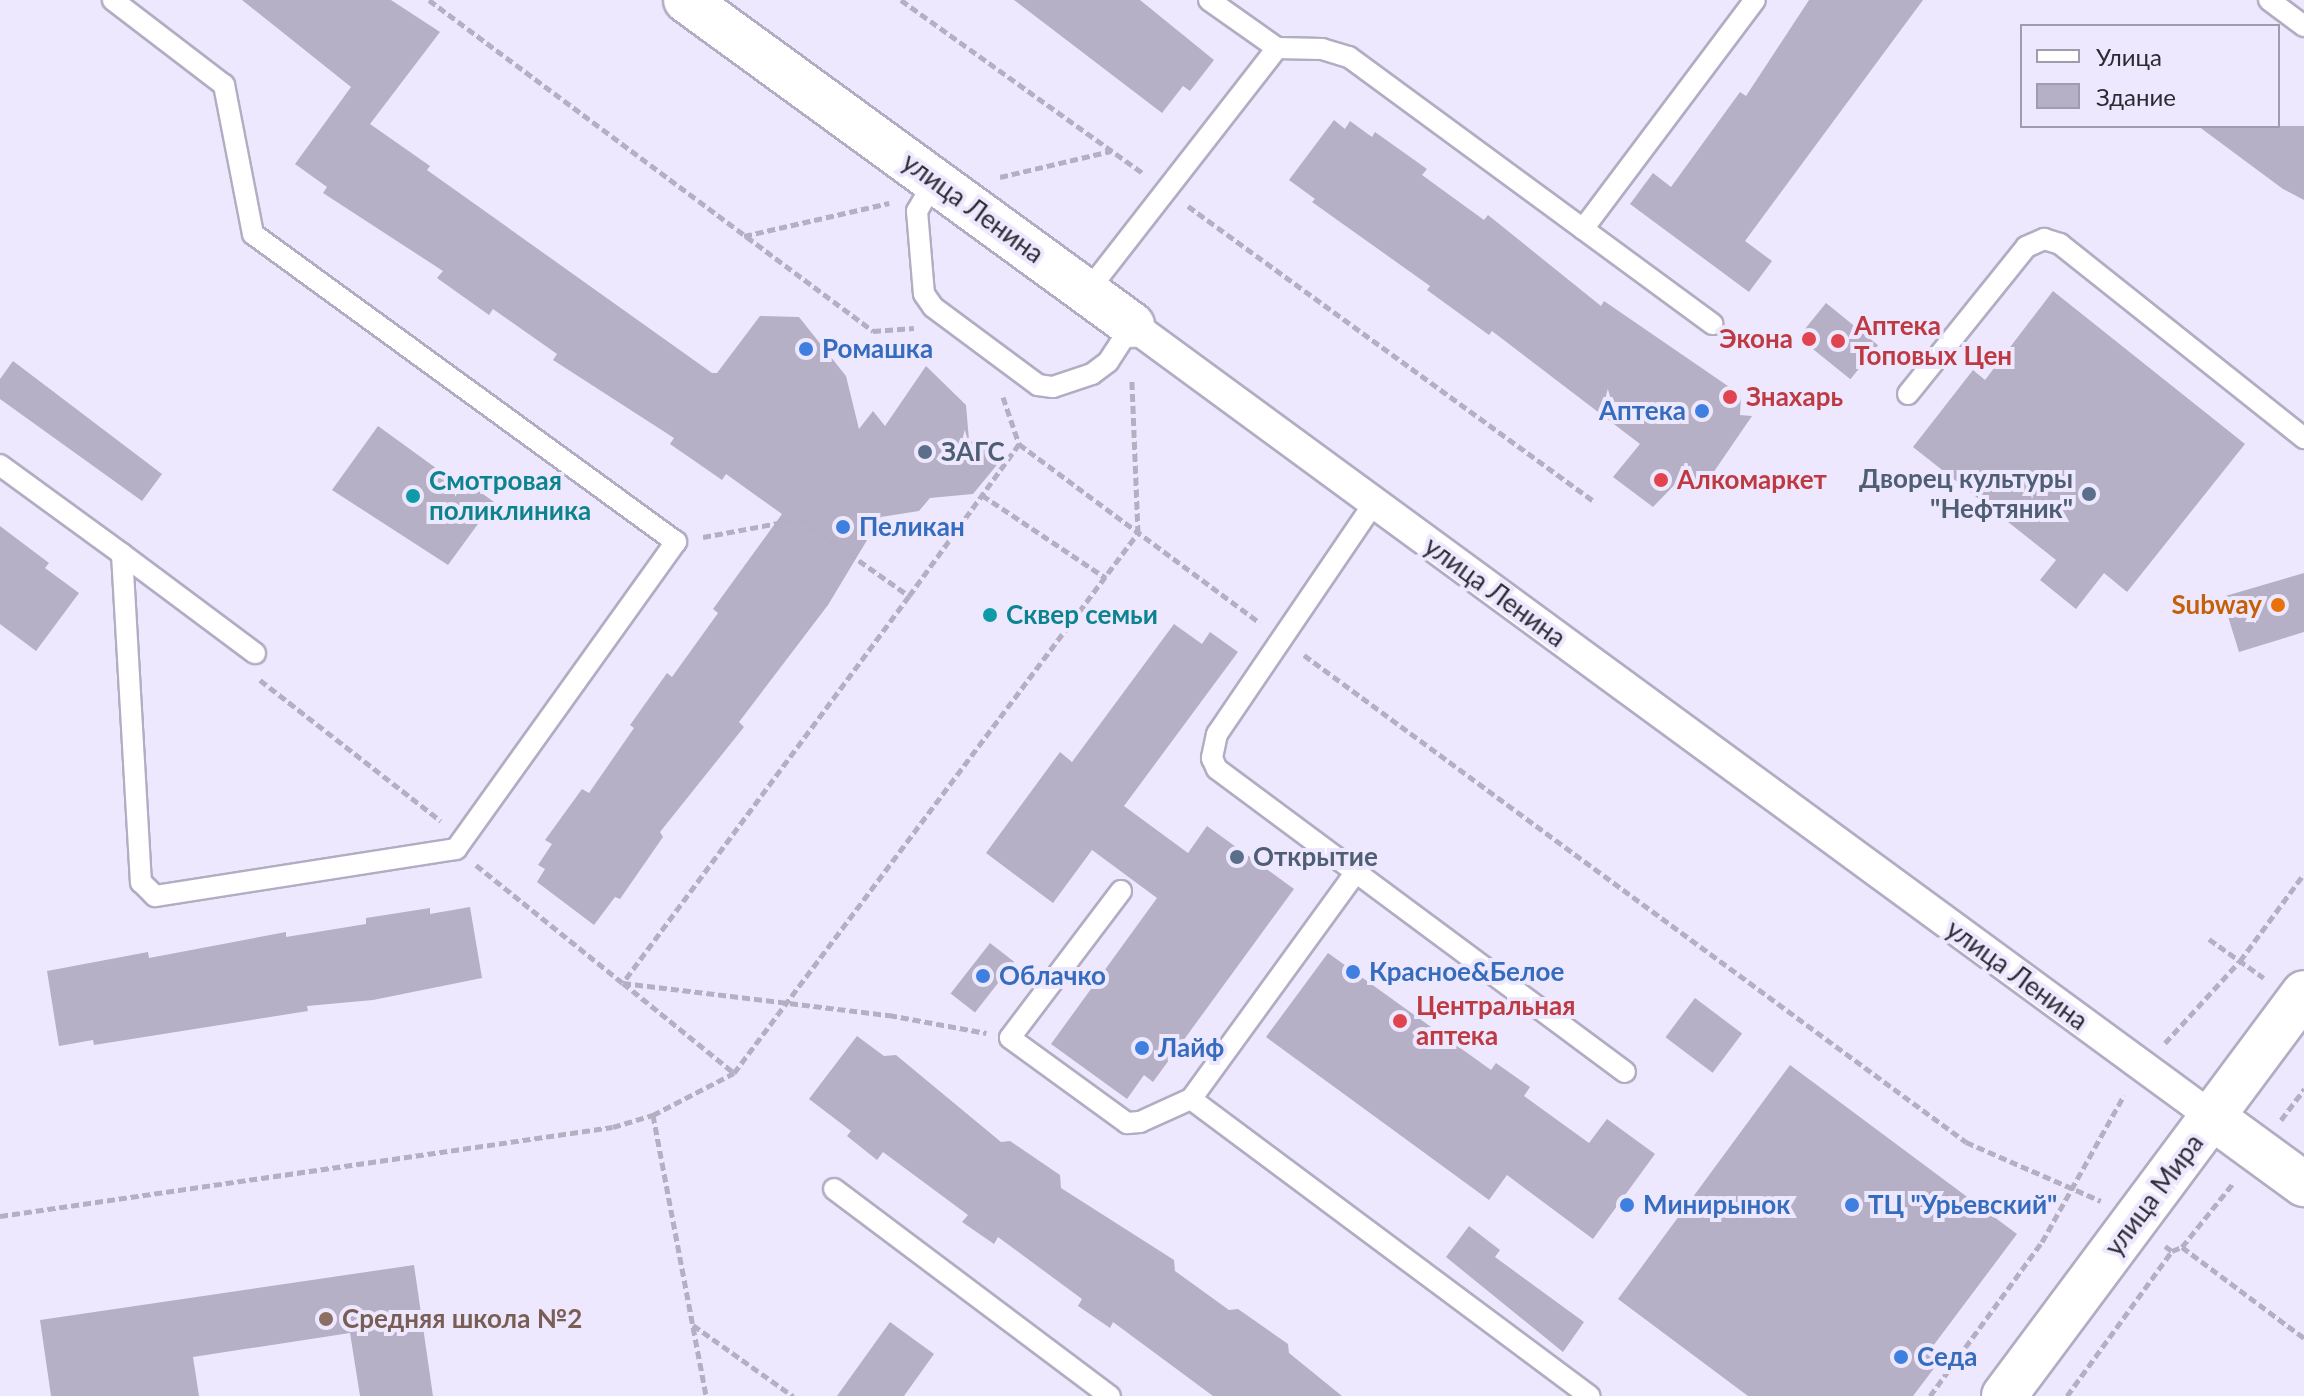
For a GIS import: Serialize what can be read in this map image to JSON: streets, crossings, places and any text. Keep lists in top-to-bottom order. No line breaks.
{"streets":{"street":["улица Ленина","улица Мира"]},"crossings":[["улица Ленина","улица Мира"]],"places":["Экона","Аптека Топовых Цен","Ромашка","Знахарь","Аптека","ЗАГС","Алкомаркет","Дворец культуры \"Нефтяник\"","Смотровая поликлиника","Пеликан","Subway","Сквер семьи","Открытие","Красное&Белое","Облачко","Центральная аптека","Лайф","Минирынок","ТЦ \"Урьевский\"","Средняя школа №2","Седа"],"legend":["Улица","Здание"]}
